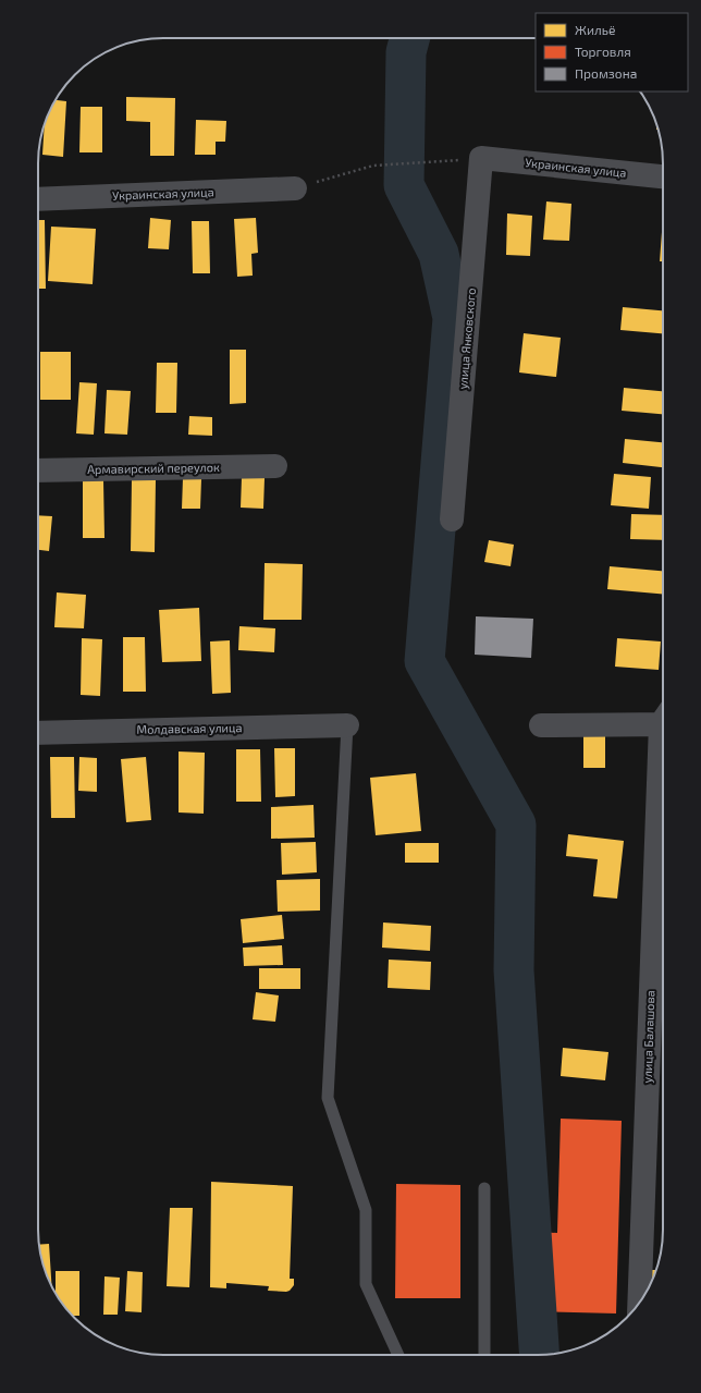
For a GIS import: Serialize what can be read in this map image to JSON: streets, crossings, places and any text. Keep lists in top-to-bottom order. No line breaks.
{"streets":{"street":["Украинская улица","улица Янковского","Армавирский переулок","Молдавская улица","улица Балашова"]},"crossings":[["Украинская улица","улица Янковского"]],"legend":["Жильё","Торговля","Промзона"]}
